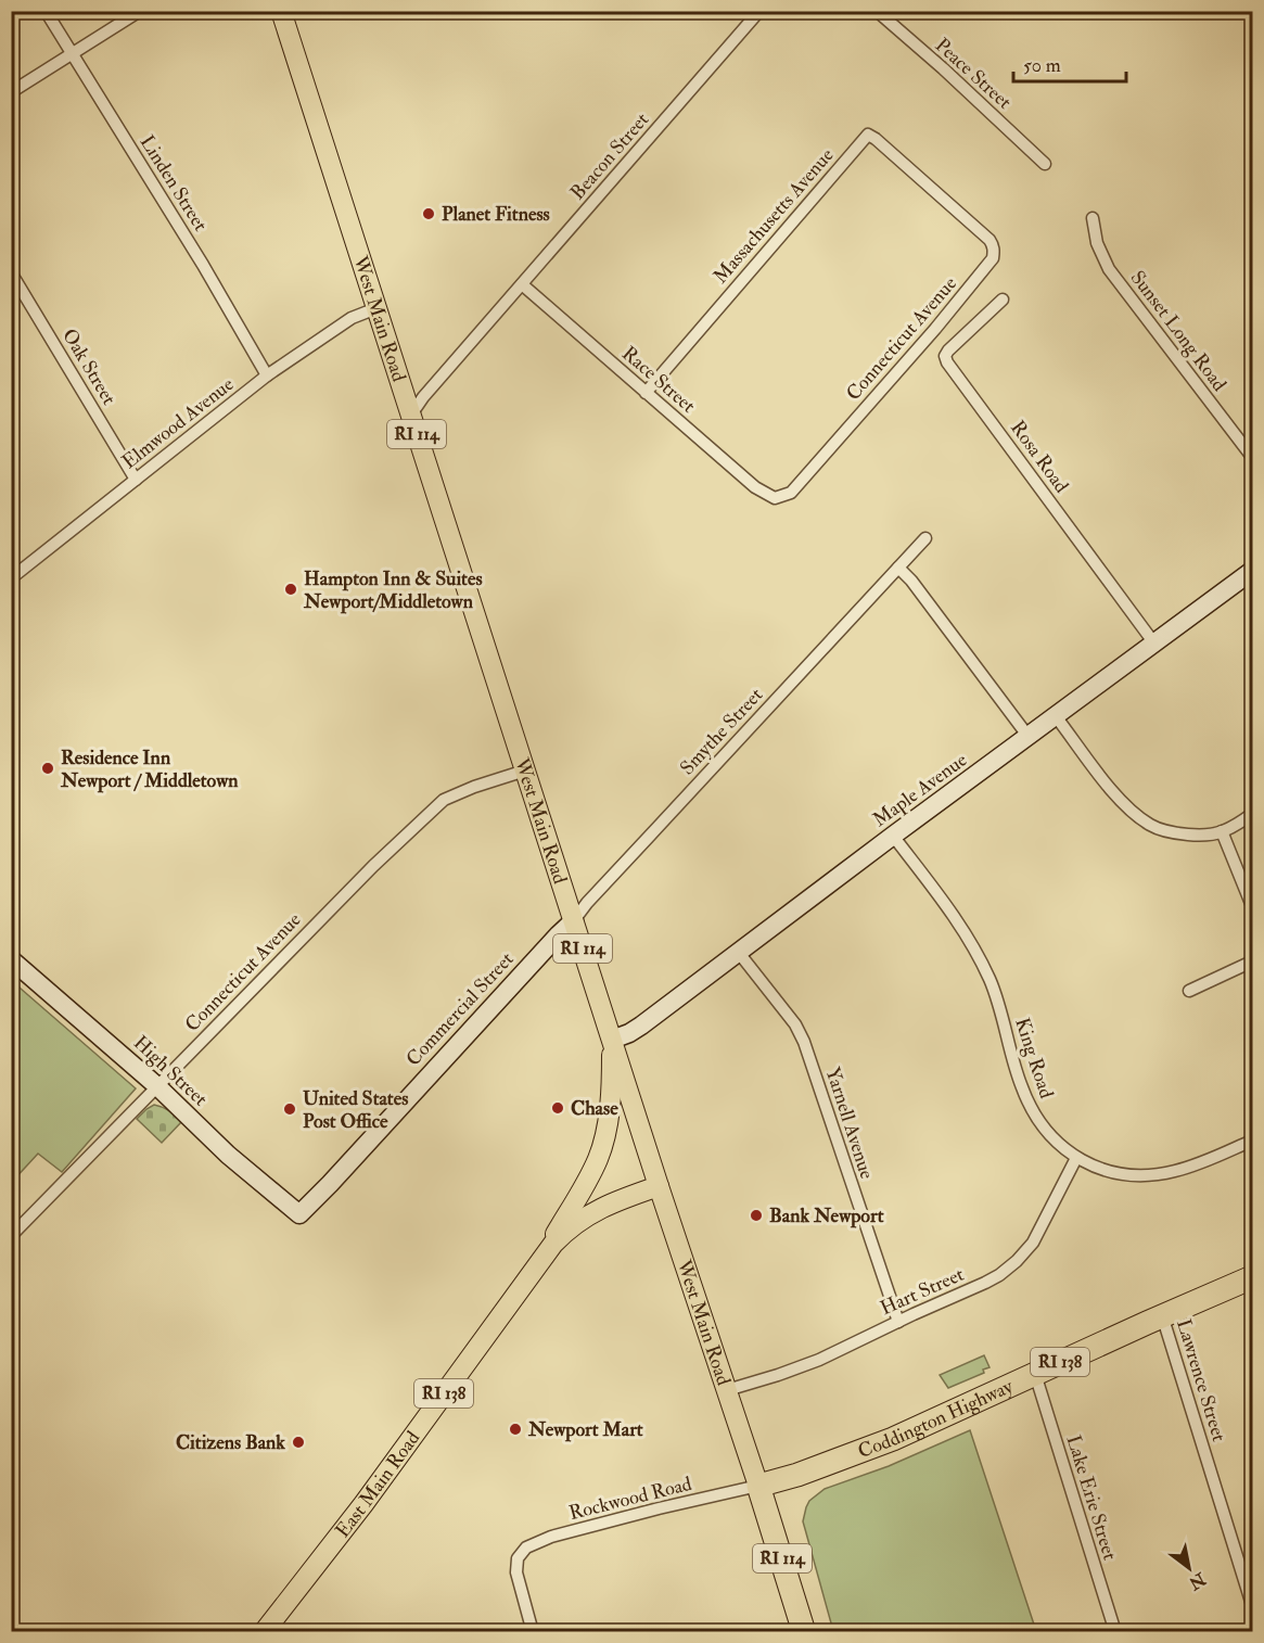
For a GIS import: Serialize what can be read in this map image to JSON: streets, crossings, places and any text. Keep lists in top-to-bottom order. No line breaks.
{"streets":{"highway":["West Main Road","RI 114","RI 138","Coddington Highway"],"main road":["East Main Road"],"street":["Peace Street","Beacon Street","Linden Street","Massachusetts Avenue","Sunset Long Road","Connecticut Avenue","Oak Street","Race Street","Elmwood Avenue","Rosa Road","Smythe Street","Maple Avenue","Commercial Street","King Road","High Street","Yarnell Avenue","Hart Street","Lawrence Street","Lake Erie Street","Rockwood Road"]},"crossings":[["Beacon Street","West Main Road"],["Beacon Street","Race Street"],["Linden Street","Elmwood Avenue"],["Massachusetts Avenue","Connecticut Avenue"],["Massachusetts Avenue","Race Street"],["West Main Road","Connecticut Avenue"],["West Main Road","Elmwood Avenue"],["West Main Road","Smythe Street"],["West Main Road","Maple Avenue"],["West Main Road","Commercial Street"],["West Main Road","Hart Street"],["West Main Road","Coddington Highway"],["West Main Road","East Main Road"],["West Main Road","Rockwood Road"],["Connecticut Avenue","Race Street"],["Connecticut Avenue","High Street"],["Oak Street","Elmwood Avenue"],["Rosa Road","Maple Avenue"],["Smythe Street","Commercial Street"],["Maple Avenue","King Road"],["Maple Avenue","Yarnell Avenue"],["Commercial Street","High Street"],["King Road","Hart Street"],["Yarnell Avenue","Hart Street"],["Lawrence Street","Coddington Highway"],["Coddington Highway","Lake Erie Street"],["Coddington Highway","Rockwood Road"]],"places":["Planet Fitness","Hampton Inn & Suites Newport/Middletown","Residence Inn Newport / Middletown","Chase","United States Post Office","Bank Newport","Newport Mart","Citizens Bank"],"scale_bar":"50 m","north":"bottom right"}
